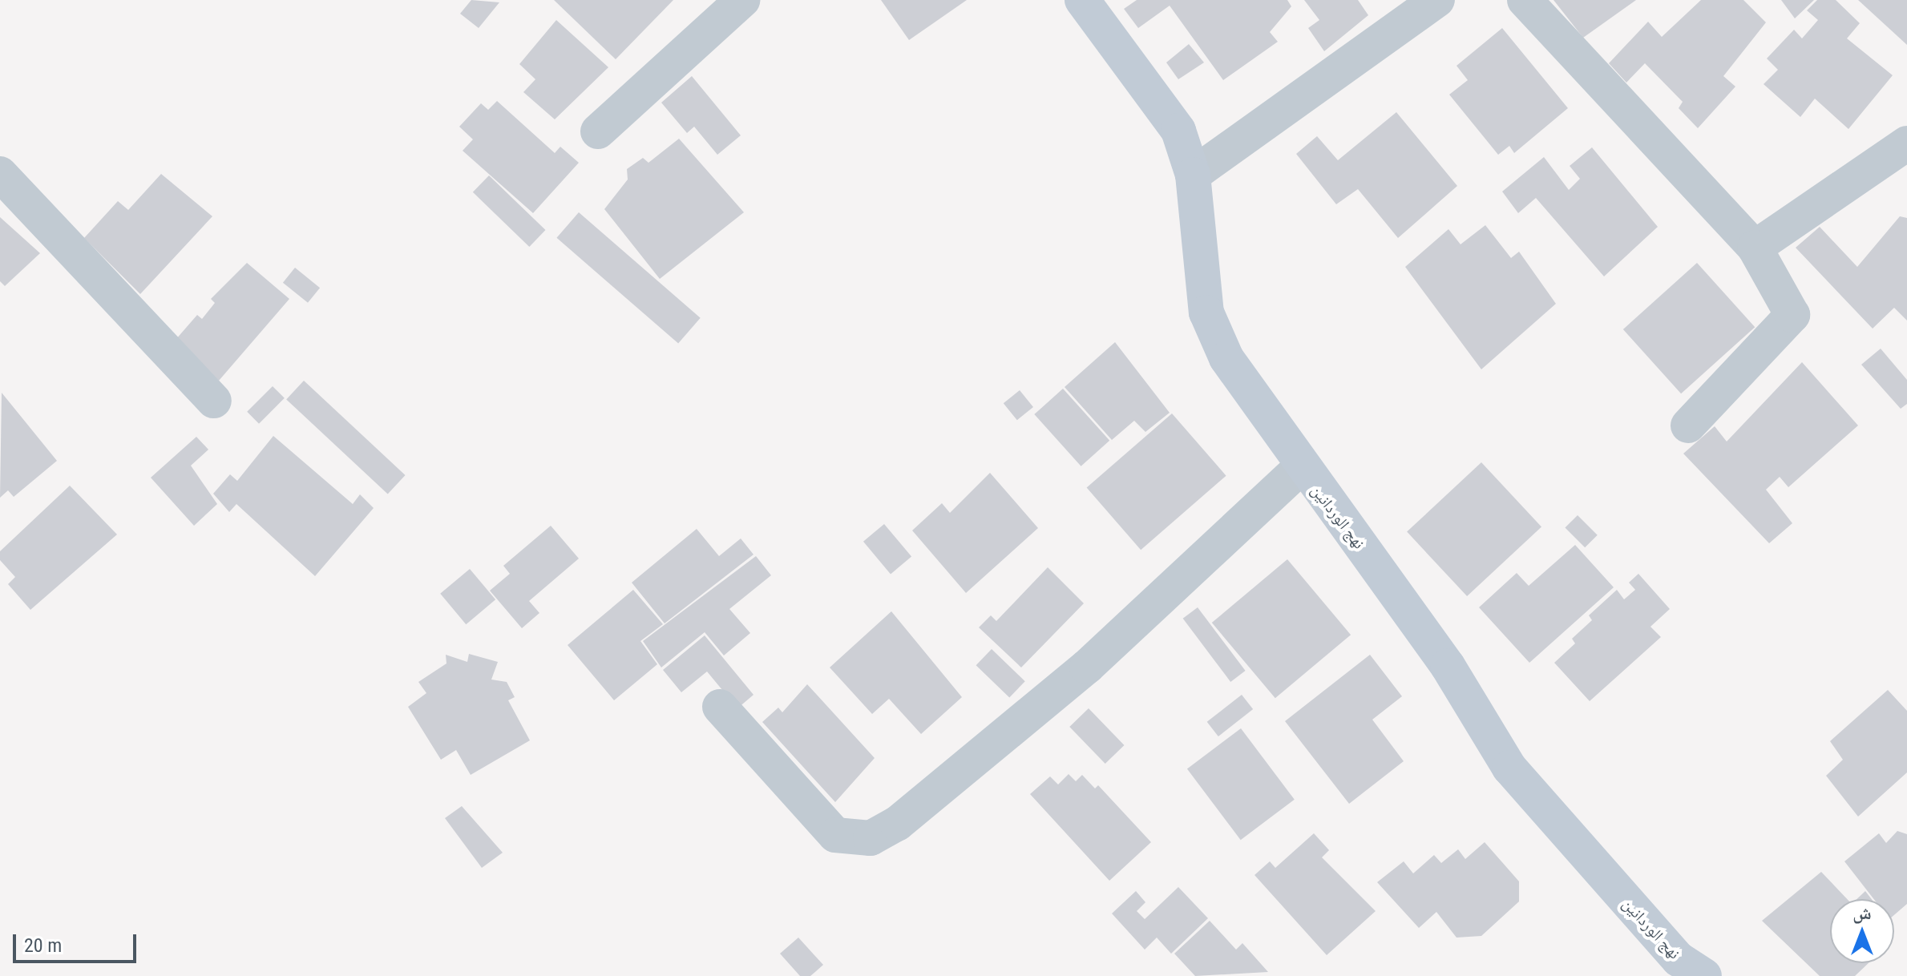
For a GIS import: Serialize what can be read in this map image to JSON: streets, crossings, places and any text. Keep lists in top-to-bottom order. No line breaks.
{"streets":{"street":["نهج الوردانين"]},"scale_bar":"20 m","north":"top"}
